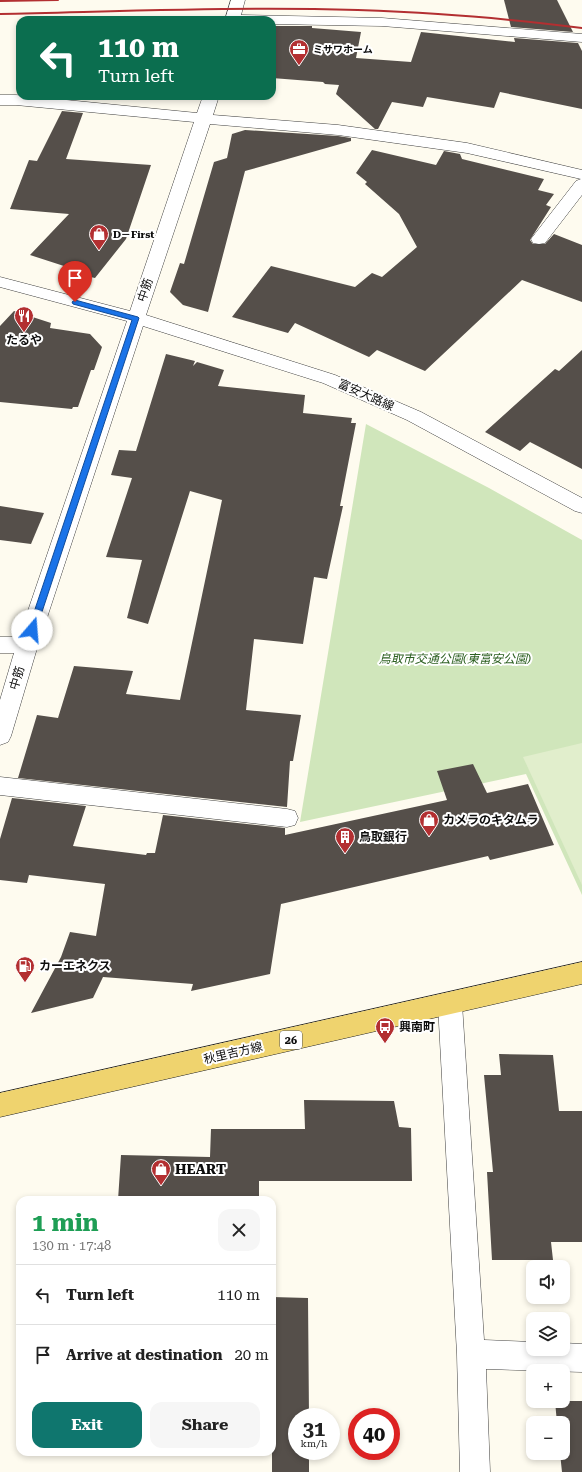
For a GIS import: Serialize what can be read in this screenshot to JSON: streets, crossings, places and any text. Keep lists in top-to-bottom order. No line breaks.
{"streets":{"main road":["26","秋里吉方線"],"street":["中筋","富安大路線"]},"crossings":[["中筋","富安大路線"]],"parks":["鳥取市交通公園(東富安公園)"],"places":{"office":["ミサワホーム"],"shop":["D－First","カメラのキタムラ","HEART"],"restaurant":["たるや"],"building":["鳥取銀行"],"fuel station":["カーエネクス"],"bus stop":["興南町"]},"page":{"turn":["110 m","Turn left"],"heading":["1 min","130 m · 17:48"],"map_buttons":["+","−"],"list":[{"name":"Turn left","value":"110 m"},{"name":"Arrive at destination","value":"20 m"}],"buttons":["Exit","Share"],"speed":"31 km/h","limit":"40"}}
